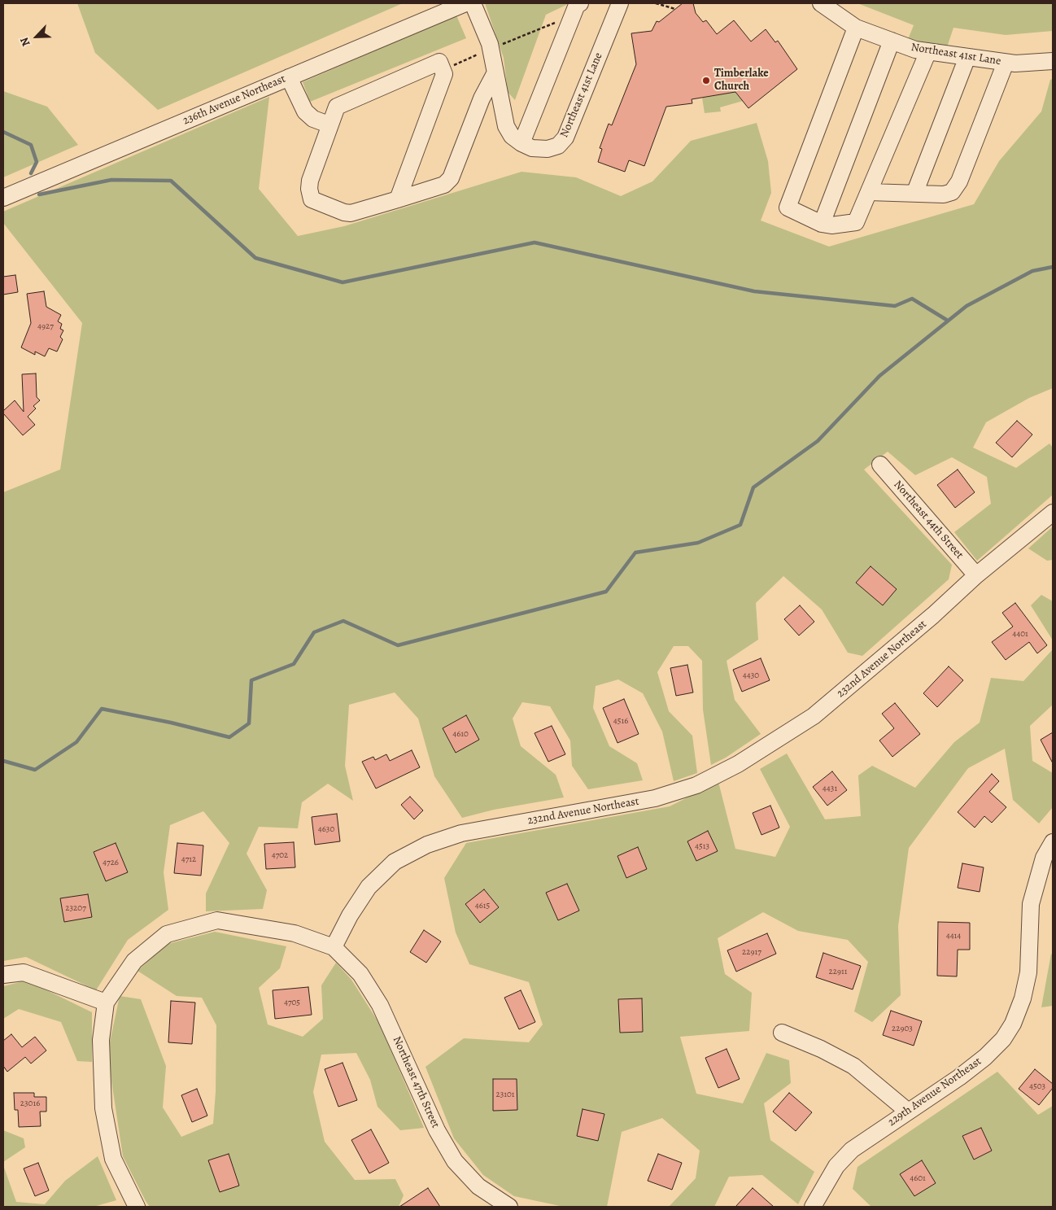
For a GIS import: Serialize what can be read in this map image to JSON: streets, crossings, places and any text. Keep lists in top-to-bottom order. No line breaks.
{"streets":{"street":["Northeast 41st Lane","236th Avenue Northeast","Northeast 44th Street","232nd Avenue Northeast","Northeast 47th Street","229th Avenue Northeast"]},"crossings":[["Northeast 44th Street","232nd Avenue Northeast"],["232nd Avenue Northeast","Northeast 47th Street"]],"places":["Timberlake Church"],"house_numbers":["4927","4401","4430","4516","4610","4431","4630","4513","4702","4712","4726","4615","23207","4414","22917","22911","4705","22903","4503","23101","23016","4601"],"north":"bottom left"}
